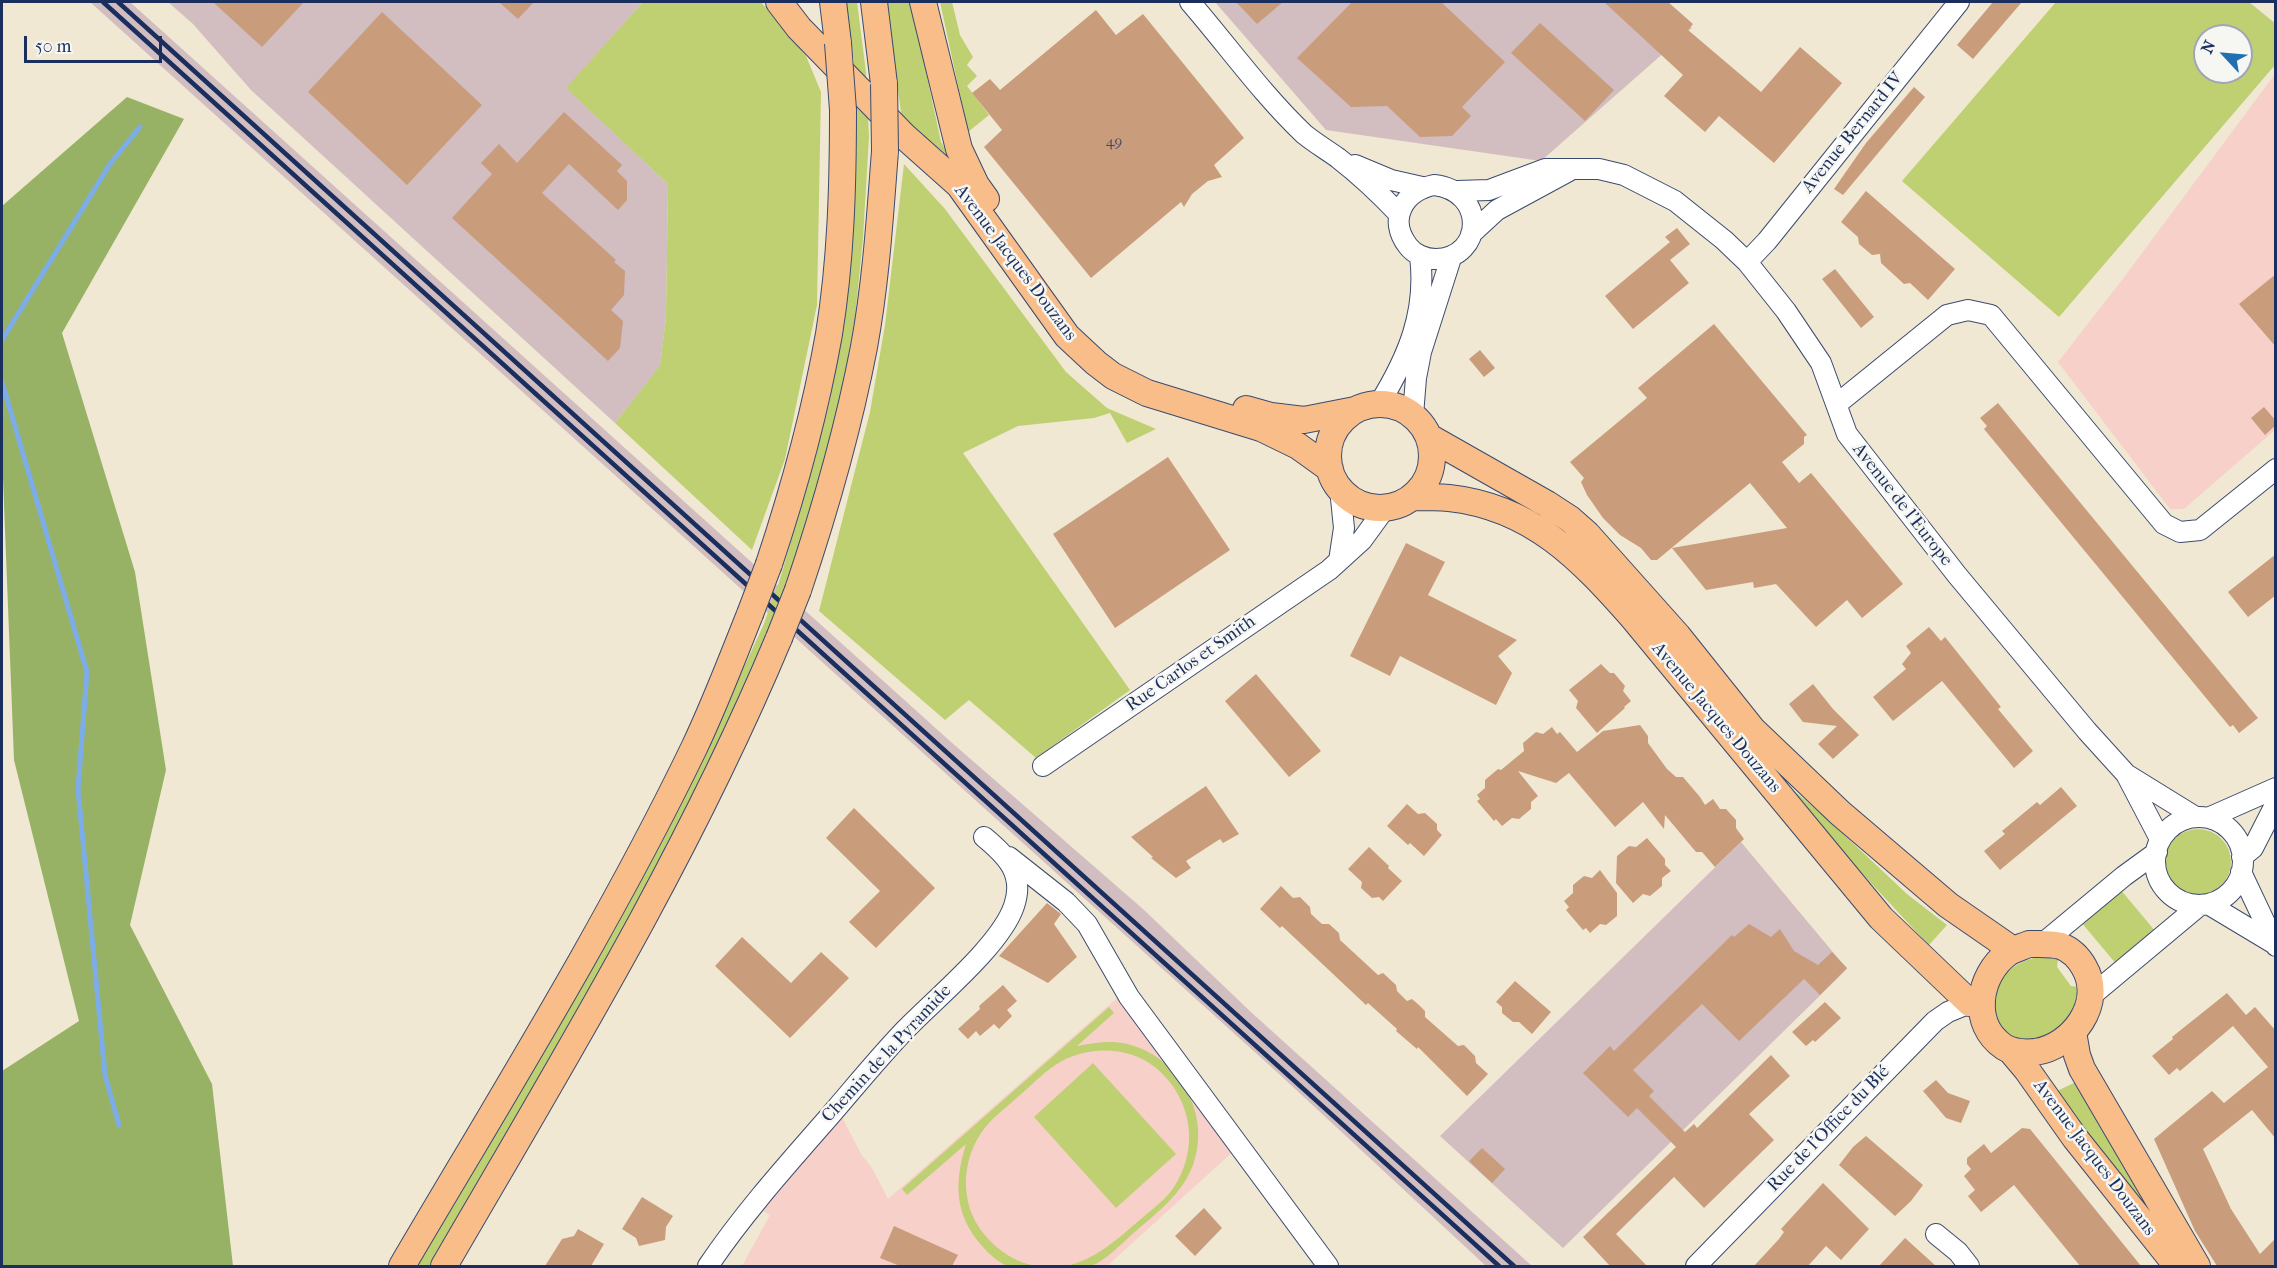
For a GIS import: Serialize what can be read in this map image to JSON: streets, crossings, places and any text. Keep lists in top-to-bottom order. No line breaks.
{"streets":{"main road":["Avenue Jacques Douzans"],"street":["Avenue Bernard IV","Avenue de l'Europe","Rue Carlos et Smith","Chemin de la Pyramide","Rue de l'Office du Blé"]},"crossings":[["Avenue Bernard IV","Avenue de l'Europe"],["Avenue Jacques Douzans","Rue Carlos et Smith"],["Avenue Jacques Douzans","Rue de l'Office du Blé"]],"house_numbers":["49"],"scale_bar":"50 m","north":"top left"}
